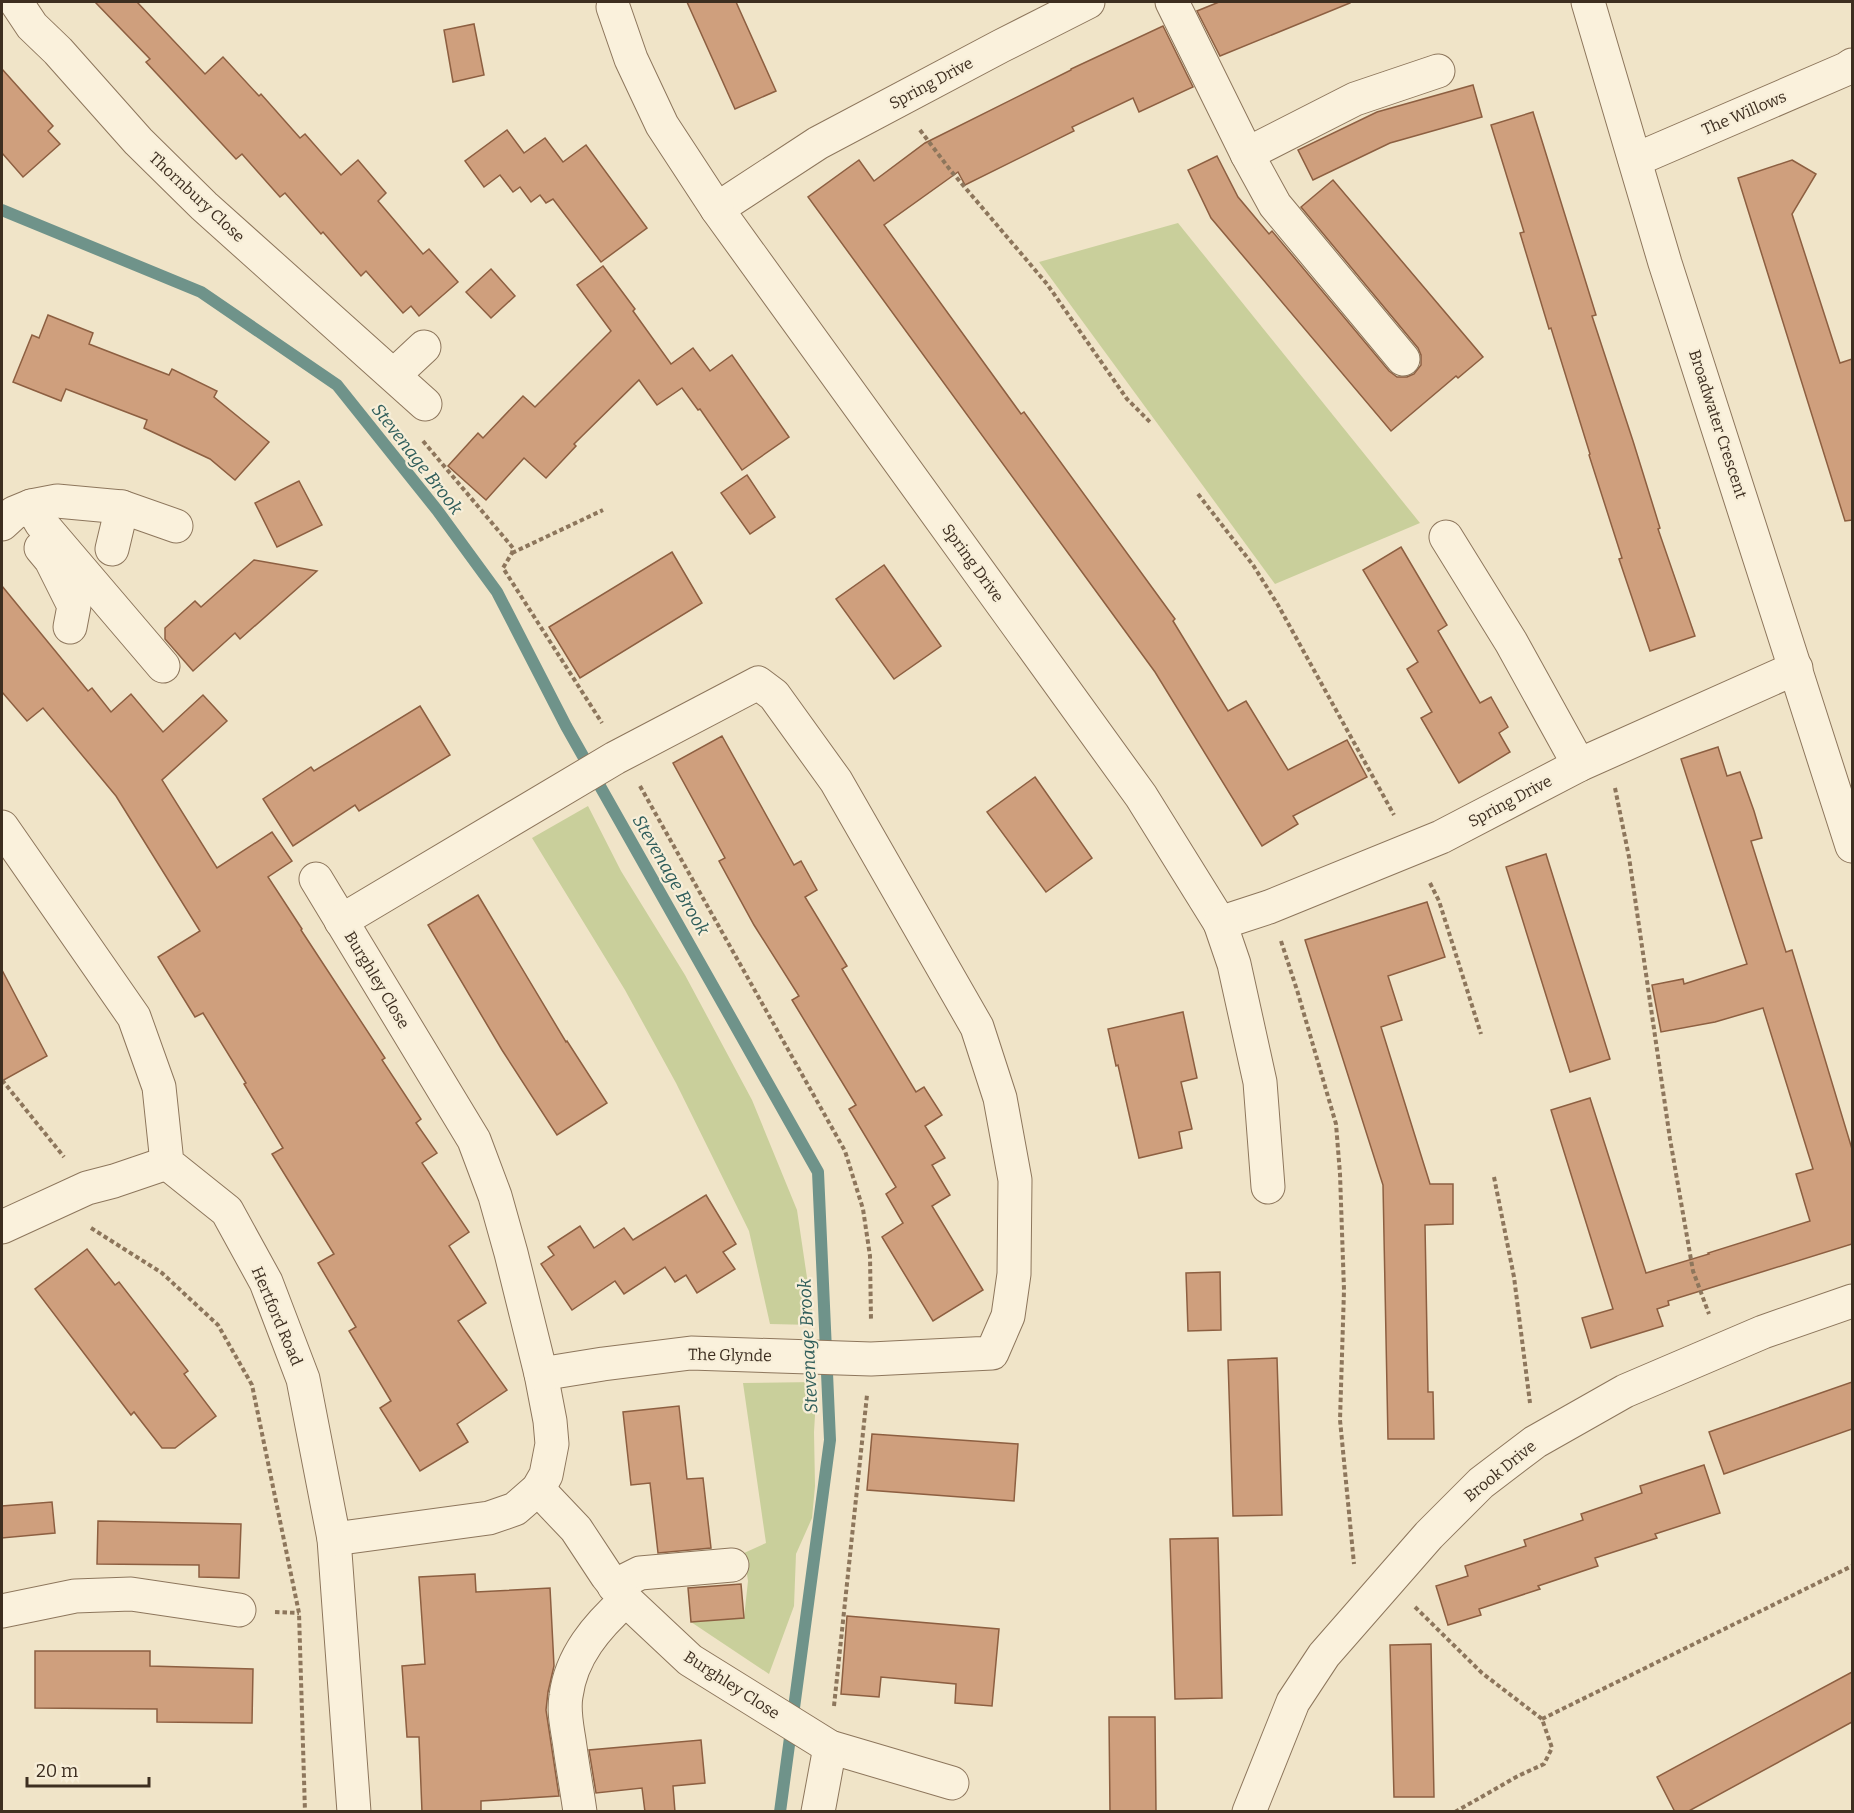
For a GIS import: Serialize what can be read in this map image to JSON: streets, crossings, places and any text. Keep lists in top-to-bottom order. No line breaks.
{"streets":{"street":["Spring Drive","The Willows","Thornbury Close","Broadwater Crescent","Burghley Close","Hertford Road","The Glynde","Brook Drive"]},"crossings":[["Spring Drive","Broadwater Crescent"],["The Willows","Broadwater Crescent"],["Burghley Close","Hertford Road"],["Burghley Close","The Glynde"]],"water":["Stevenage Brook"],"scale_bar":"20 m"}
